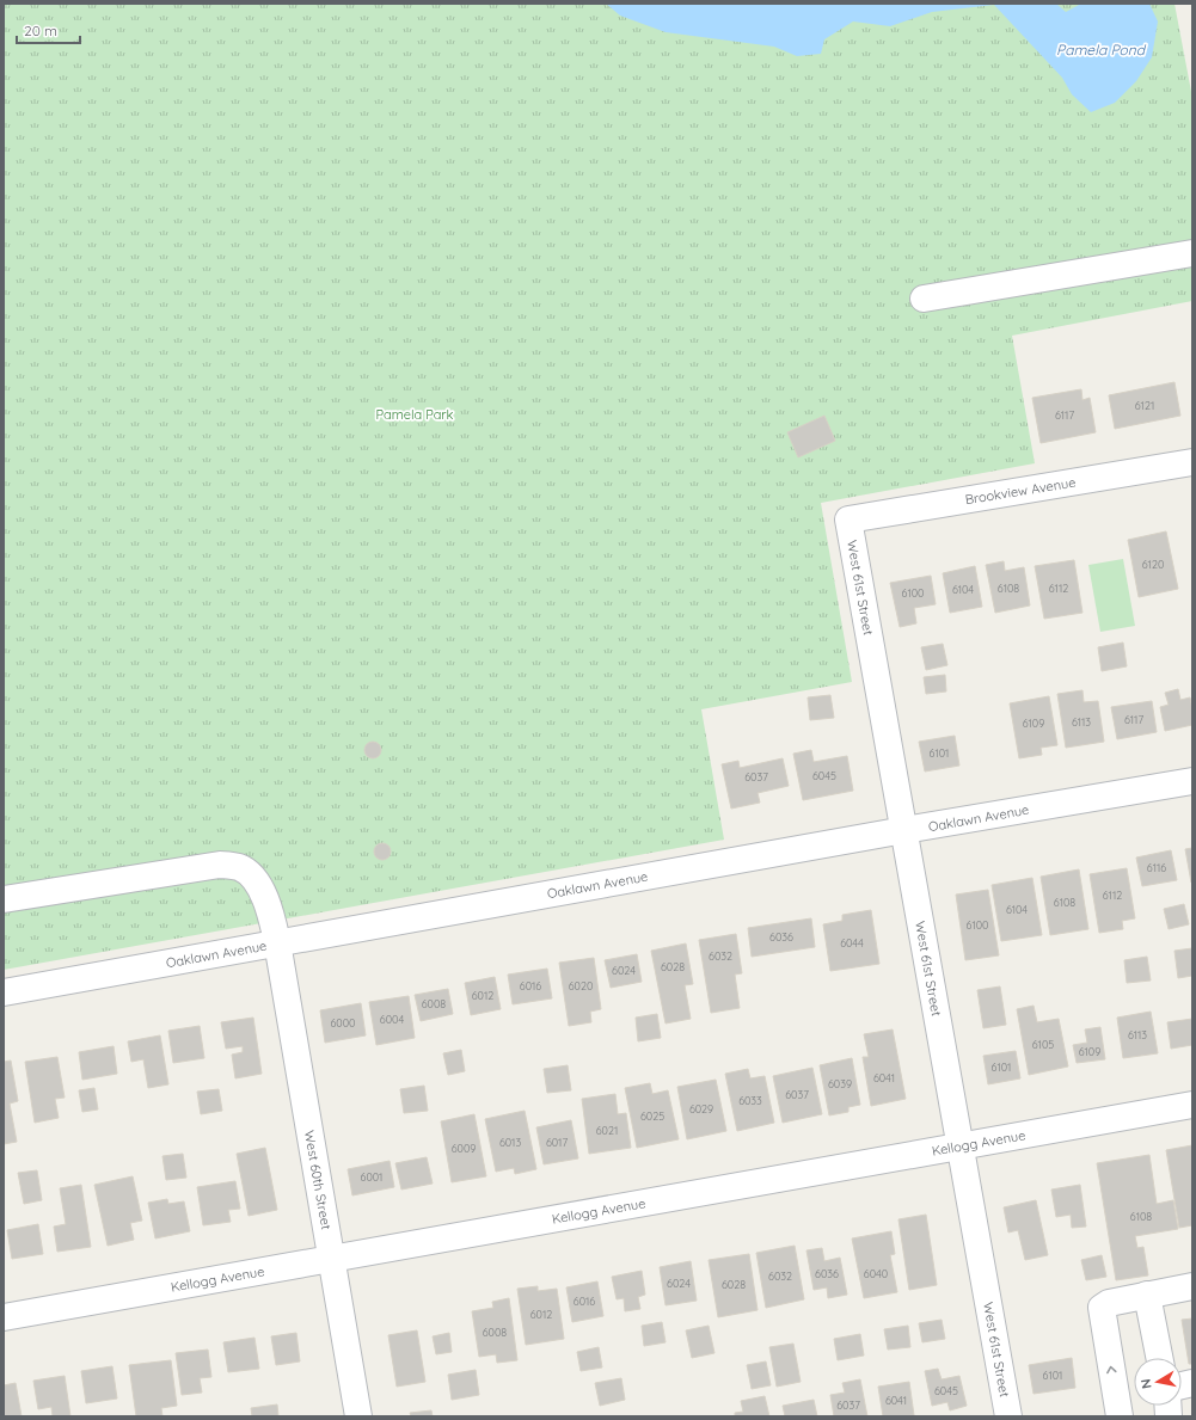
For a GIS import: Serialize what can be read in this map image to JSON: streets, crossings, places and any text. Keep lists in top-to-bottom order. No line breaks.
{"streets":{"street":["Brookview Avenue","West 61st Street","Oaklawn Avenue","Kellogg Avenue","West 60th Street"]},"crossings":[["Brookview Avenue","West 61st Street"],["West 61st Street","Oaklawn Avenue"],["West 61st Street","Kellogg Avenue"],["Oaklawn Avenue","West 60th Street"],["Kellogg Avenue","West 60th Street"]],"water":["Pamela Pond"],"parks":["Pamela Park"],"house_numbers":["6121","6117","6120","6108","6112","6104","6100","6117","6113","6109","6101","6045","6037","6116","6112","6108","6104","6100","6036","6044","6032","6028","6024","6016","6020","6012","6008","6004","6000","6113","6105","6109","6101","6041","6039","6037","6033","6029","6025","6021","6013","6017","6009","6001","6108","6036","6040","6032","6024","6028","6016","6012","6008","6101","6045","6041","6037"],"scale_bar":"20 m","north":"left"}
